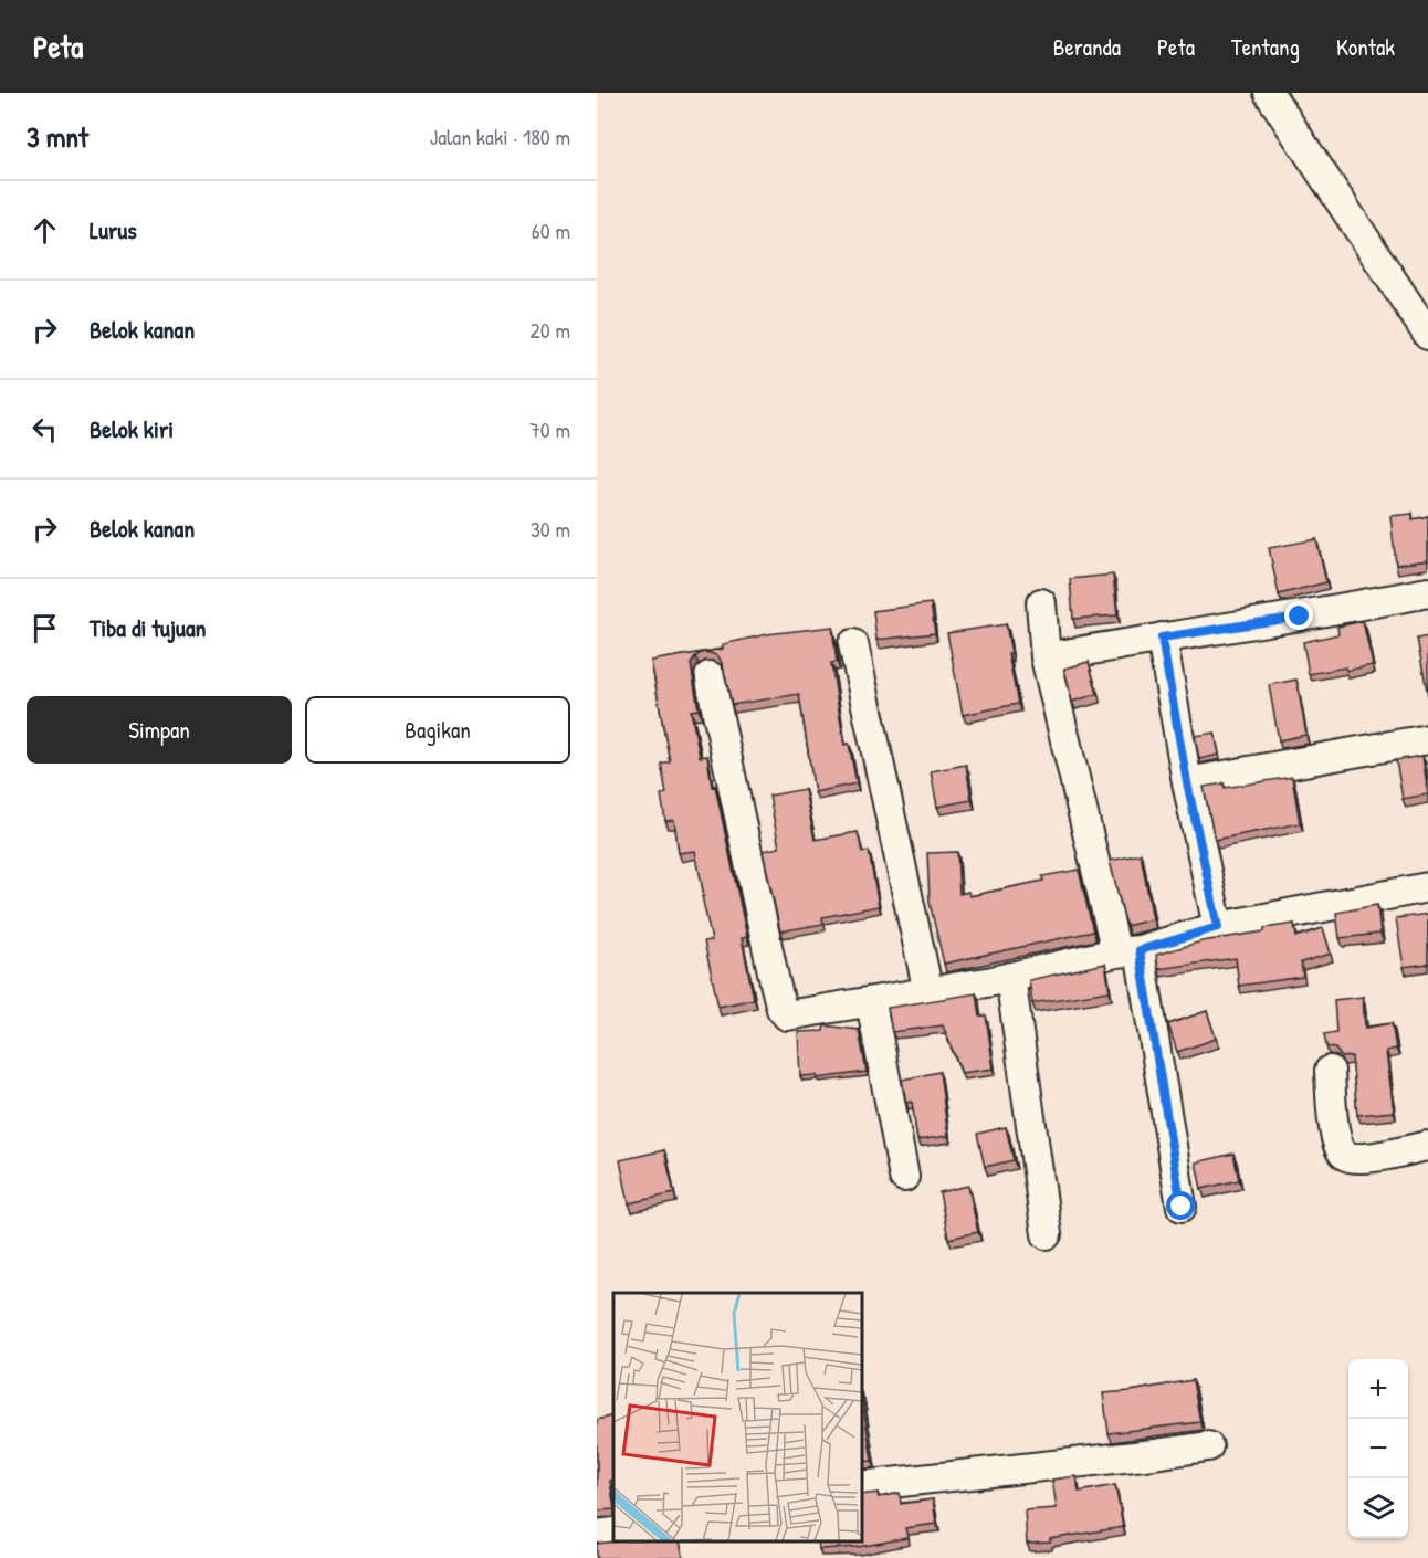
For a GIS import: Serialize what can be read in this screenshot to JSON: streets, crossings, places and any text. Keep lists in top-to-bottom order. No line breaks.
{"page":{"header":"Peta","nav":["Beranda","Peta","Tentang","Kontak"],"heading":["3 mnt","Jalan kaki · 180 m"],"list":[["Lurus","60 m"],["Belok kanan","20 m"],["Belok kiri","70 m"],["Belok kanan","30 m"],"Tiba di tujuan"],"buttons":["Simpan","Bagikan"],"map_buttons":["+","−"]}}
